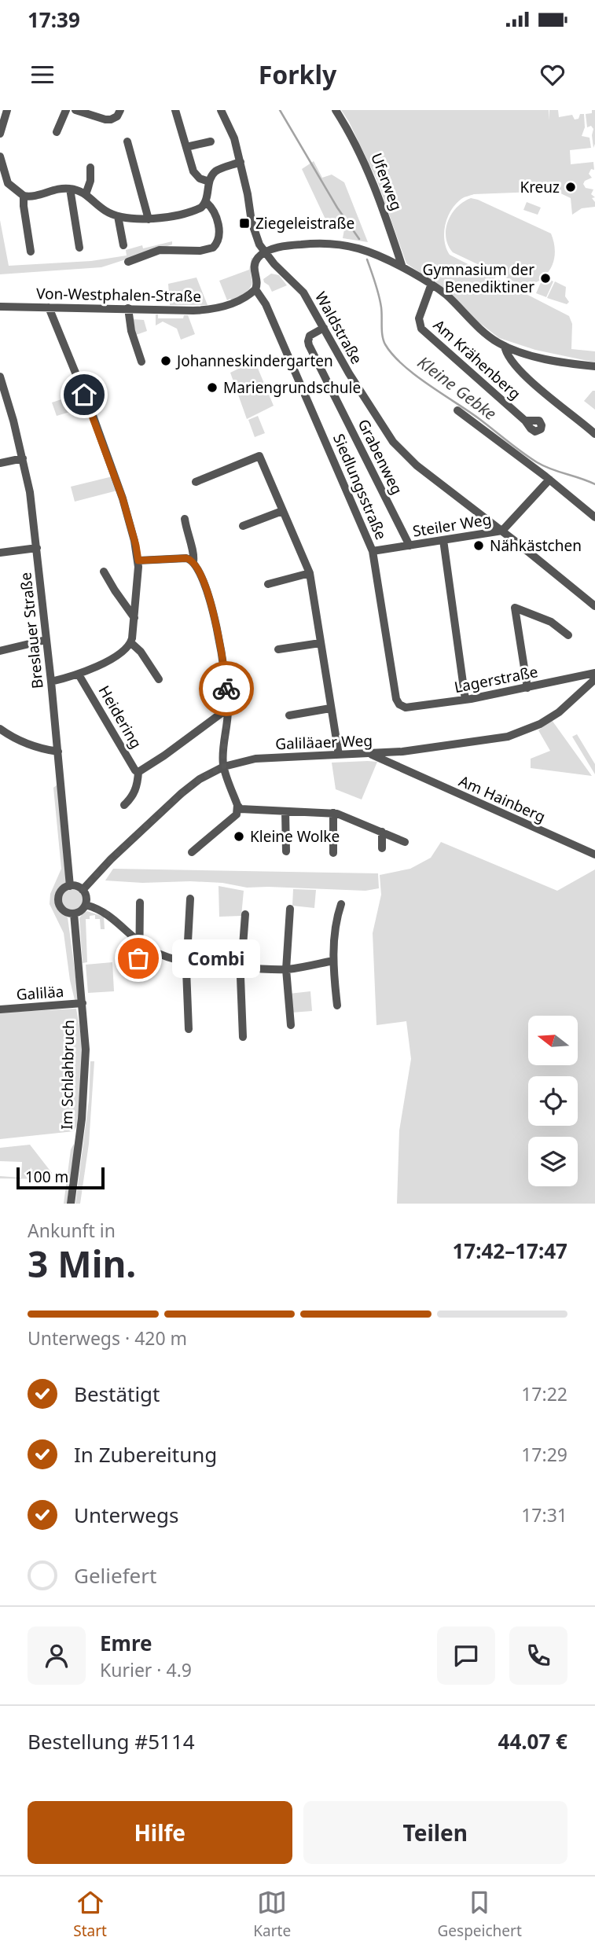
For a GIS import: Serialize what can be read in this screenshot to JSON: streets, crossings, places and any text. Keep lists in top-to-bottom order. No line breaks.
{"streets":{"street":["Uferweg","Von-Westphalen-Straße","Waldstraße","Am Krähenberg","Grabenweg","Siedlungsstraße","Steiler Weg","Breslauer Straße","Lagerstraße","Heidering","Galiläaer Weg","Am Hainberg","Galiläa","Im Schlahbruch"]},"crossings":[["Von-Westphalen-Straße","Siedlungsstraße"],["Waldstraße","Grabenweg"],["Waldstraße","Steiler Weg"],["Grabenweg","Steiler Weg"],["Siedlungsstraße","Steiler Weg"],["Siedlungsstraße","Lagerstraße"],["Breslauer Straße","Heidering"],["Breslauer Straße","Galiläaer Weg"],["Breslauer Straße","Im Schlahbruch"],["Galiläaer Weg","Am Hainberg"],["Galiläaer Weg","Im Schlahbruch"],["Galiläa","Im Schlahbruch"]],"water":["Kleine Gebke"],"places":{"other":["Kreuz","Gymnasium der Benediktiner","Johanneskindergarten","Mariengrundschule","Nähkästchen","Kleine Wolke","Combi"],"transit":["Ziegeleistraße"]},"scale_bar":"100 m","north":"left","page":{"status":"17:39","header":"Forkly","bubble":"Combi","scale":"100 m","heading":["3 Min.","Ankunft in","17:42–17:47"],"panel":["Emre","Kurier · 4.9","Bestellung #5114","44.07 €"],"bar":"Unterwegs · 420 m","list":[["Bestätigt","17:22"],["In Zubereitung","17:29"],["Unterwegs","17:31"],"Geliefert"],"buttons":["Hilfe","Teilen"],"tabs":["Start","Karte","Gespeichert"]}}
